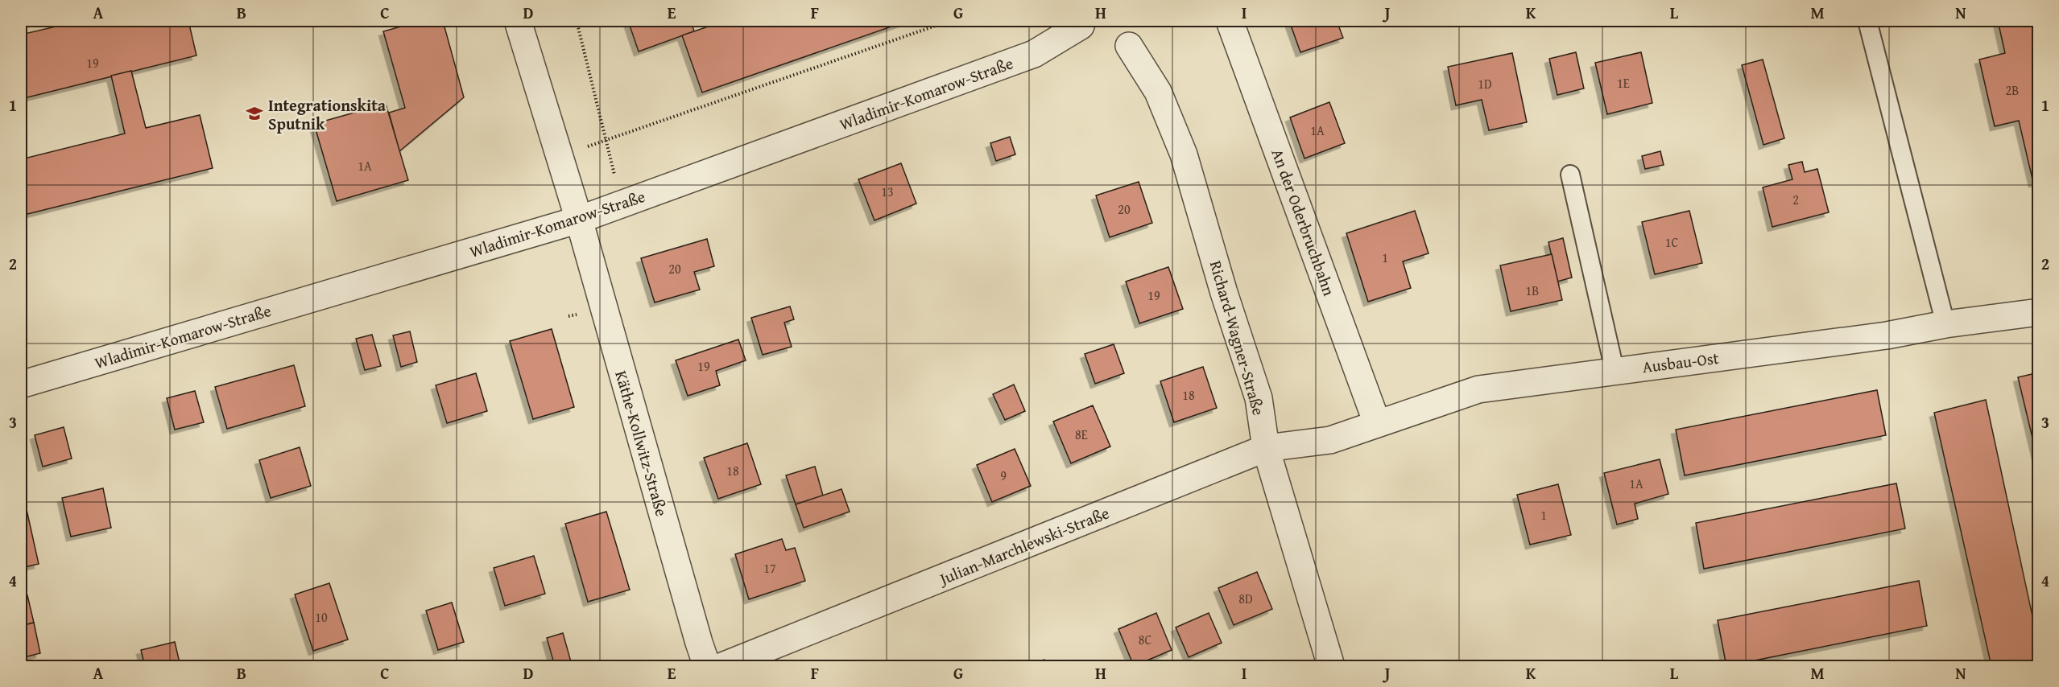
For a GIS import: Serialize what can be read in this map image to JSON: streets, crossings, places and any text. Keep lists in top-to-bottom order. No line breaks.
{"streets":{"street":["Wladimir-Komarow-Straße","An der Oderbruchbahn","Richard-Wagner-Straße","Ausbau-Ost","Käthe-Kollwitz-Straße","Julian-Marchlewski-Straße"]},"crossings":[["Wladimir-Komarow-Straße","Käthe-Kollwitz-Straße"],["An der Oderbruchbahn","Ausbau-Ost"],["Richard-Wagner-Straße","Julian-Marchlewski-Straße"],["Ausbau-Ost","Julian-Marchlewski-Straße"]],"places":{"school or university":["Integrationskita Sputnik"]},"house_numbers":["19","1E","1D","2B","1A","1A","13","2","20","1C","1","20","1B","19","19","18","8E","18","9","1A","1","17","8D","10","8C"],"grid":{"columns":["A","B","C","D","E","F","G","H","I","J","K","L","M","N"],"rows":["1","2","3","4"]}}
